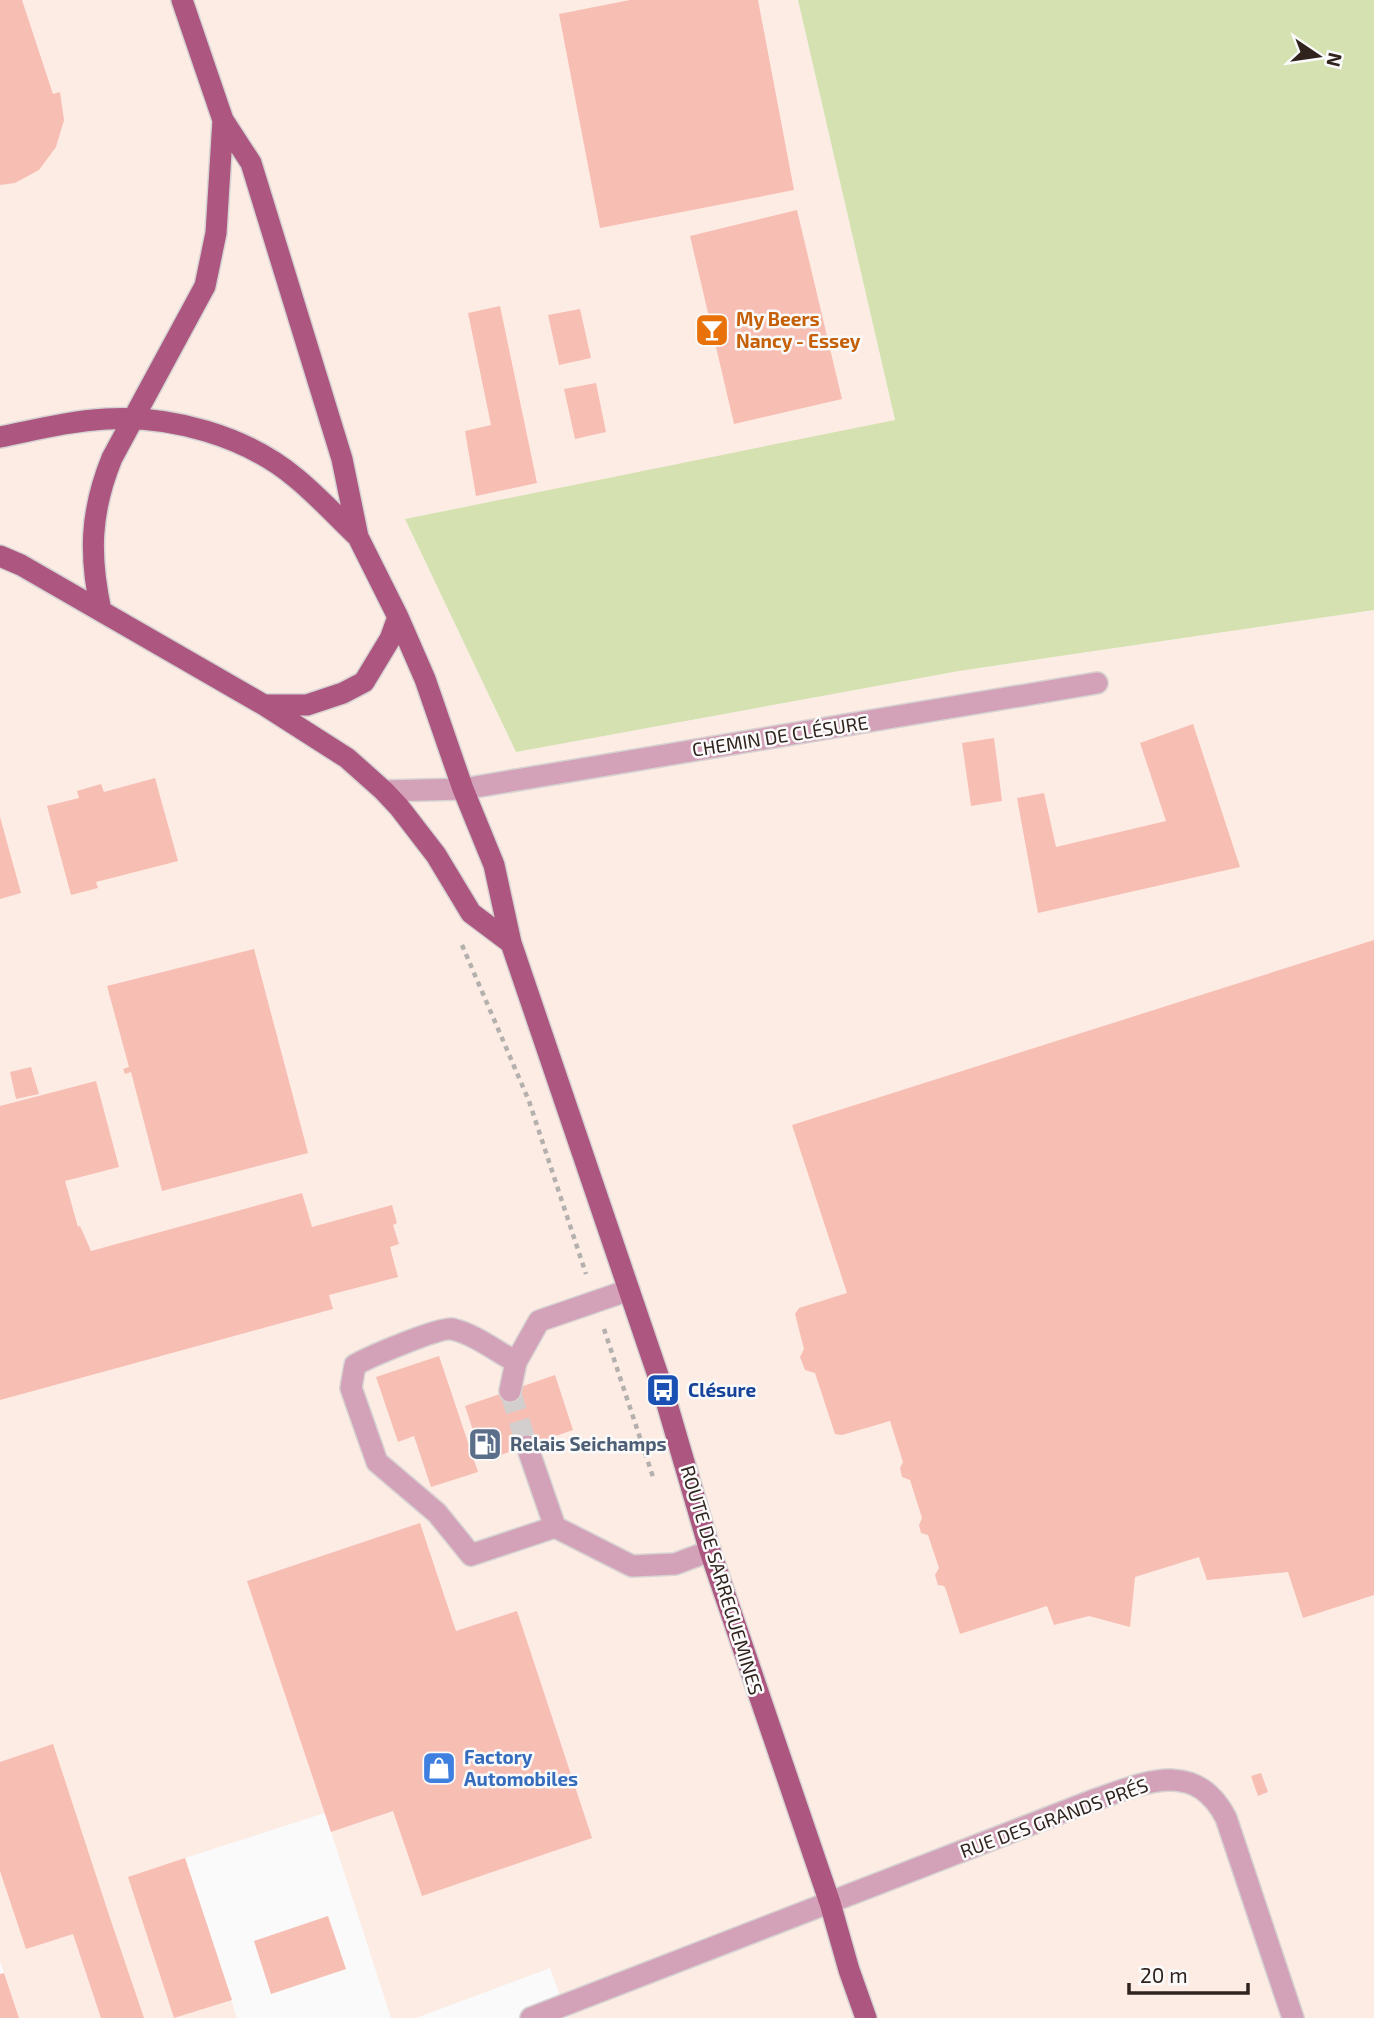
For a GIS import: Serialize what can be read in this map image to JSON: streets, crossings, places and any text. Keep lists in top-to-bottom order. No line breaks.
{"streets":{"main road":["ROUTE DE SARREGUEMINES"],"street":["CHEMIN DE CLÉSURE","RUE DES GRANDS PRÉS"]},"crossings":[["CHEMIN DE CLÉSURE","ROUTE DE SARREGUEMINES"],["ROUTE DE SARREGUEMINES","RUE DES GRANDS PRÉS"]],"places":{"bar":["My Beers Nancy - Essey"],"bus stop":["Clésure"],"fuel station":["Relais Seichamps"],"shop":["Factory Automobiles"]},"scale_bar":"20 m","north":"right"}
